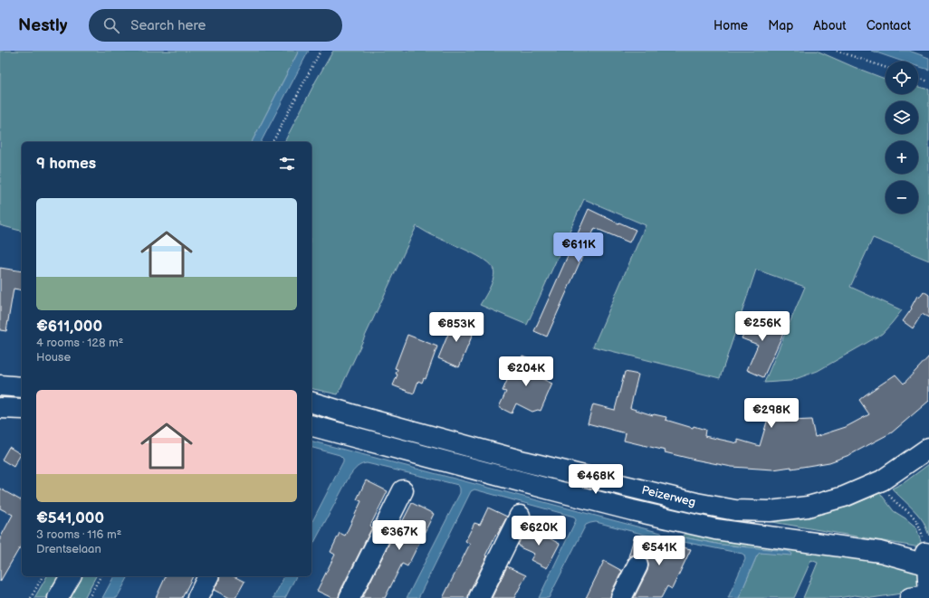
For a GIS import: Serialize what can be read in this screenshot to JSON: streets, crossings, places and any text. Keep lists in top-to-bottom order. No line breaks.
{"streets":{"street":["Peizerweg"]},"page":{"header":"Nestly","search":"Search here","nav":["Home","Map","About","Contact"],"map_buttons":["+","−"],"heading":"9 homes","list":[{"name":"€611,000","note":"4 rooms · 128 m² · House"},{"name":"€541,000","note":"3 rooms · 116 m² · Drentselaan"}],"price":["€611K","€256K","€853K","€204K","€298K","€468K","€620K","€367K","€541K"]}}
